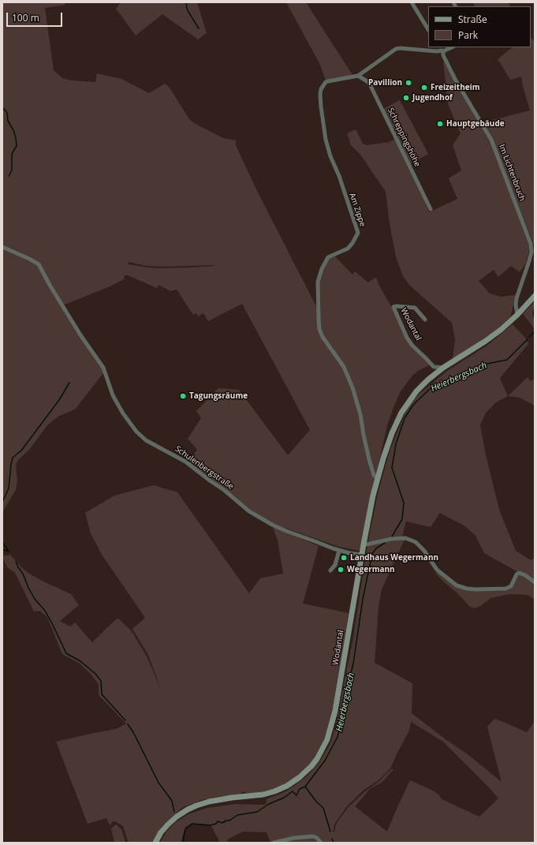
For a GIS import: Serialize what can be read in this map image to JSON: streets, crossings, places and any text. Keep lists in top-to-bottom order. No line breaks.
{"streets":{"main road":["Wodantal"],"street":["Schreppingshöhe","Im Lichtenbruch","Am Zippe","Schulenbergstraße"]},"crossings":[["Schreppingshöhe","Am Zippe"],["Im Lichtenbruch","Am Zippe"],["Im Lichtenbruch","Wodantal"],["Am Zippe","Wodantal"],["Wodantal","Schulenbergstraße"]],"water":["Heierbergsbach"],"places":["Pavillion","Freizeitheim","Jugendhof","Hauptgebäude","Tagungsräume","Landhaus Wegermann","Wegermann"],"legend":["Straße","Park"],"scale_bar":"100 m"}
